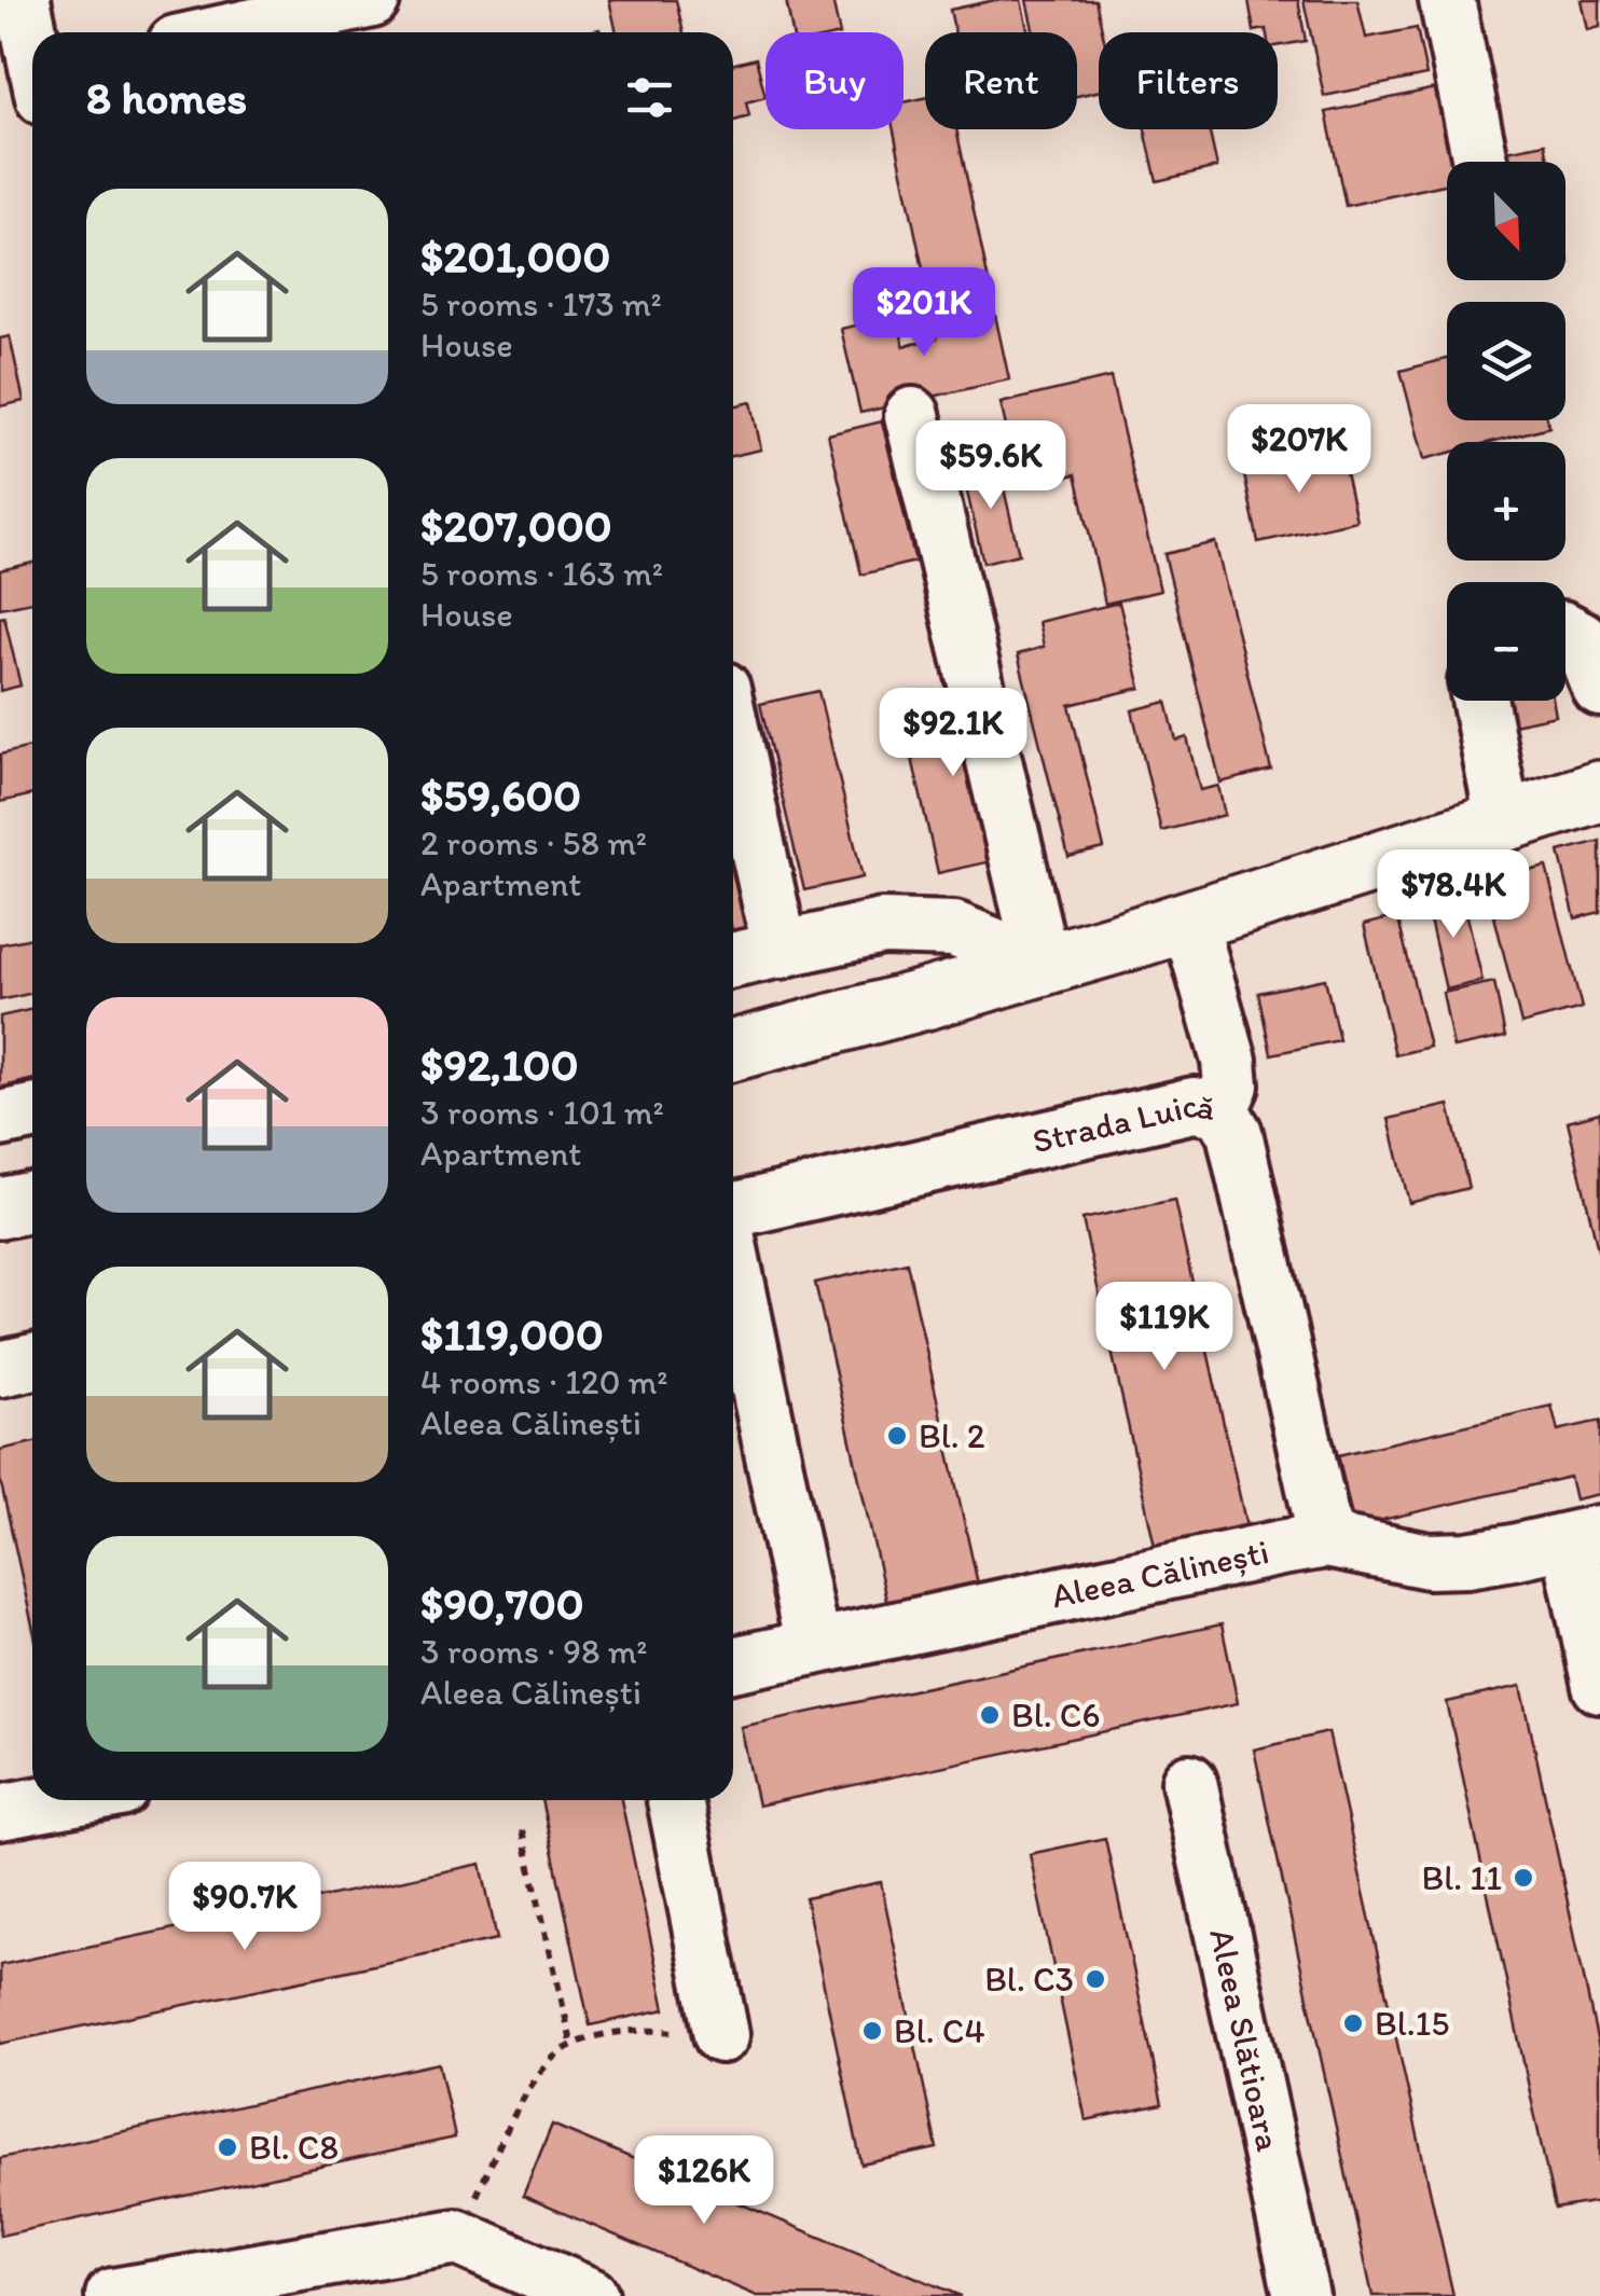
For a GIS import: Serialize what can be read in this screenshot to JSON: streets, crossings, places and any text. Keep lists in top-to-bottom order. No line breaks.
{"streets":{"street":["Strada Luică","Aleea Călinești","Aleea Slătioara"]},"crossings":[["Strada Luică","Aleea Călinești"]],"places":["Bl. 2","Bl. C6","Bl. 11","Bl. C3","Bl.15","Bl. C4","Bl. C8"],"north":"bottom right","page":{"chip":["Buy","Rent","Filters"],"heading":"8 homes","map_buttons":["+","−"],"list":[{"name":"$201,000","note":"5 rooms · 173 m² · House"},{"name":"$207,000","note":"5 rooms · 163 m² · House"},{"name":"$59,600","note":"2 rooms · 58 m² · Apartment"},{"name":"$92,100","note":"3 rooms · 101 m² · Apartment"},{"name":"$119,000","note":"4 rooms · 120 m² · Aleea Călinești"},{"name":"$90,700","note":"3 rooms · 98 m² · Aleea Călinești"}],"price":["$201K","$207K","$59.6K","$92.1K","$78.4K","$119K","$90.7K","$126K"]}}
